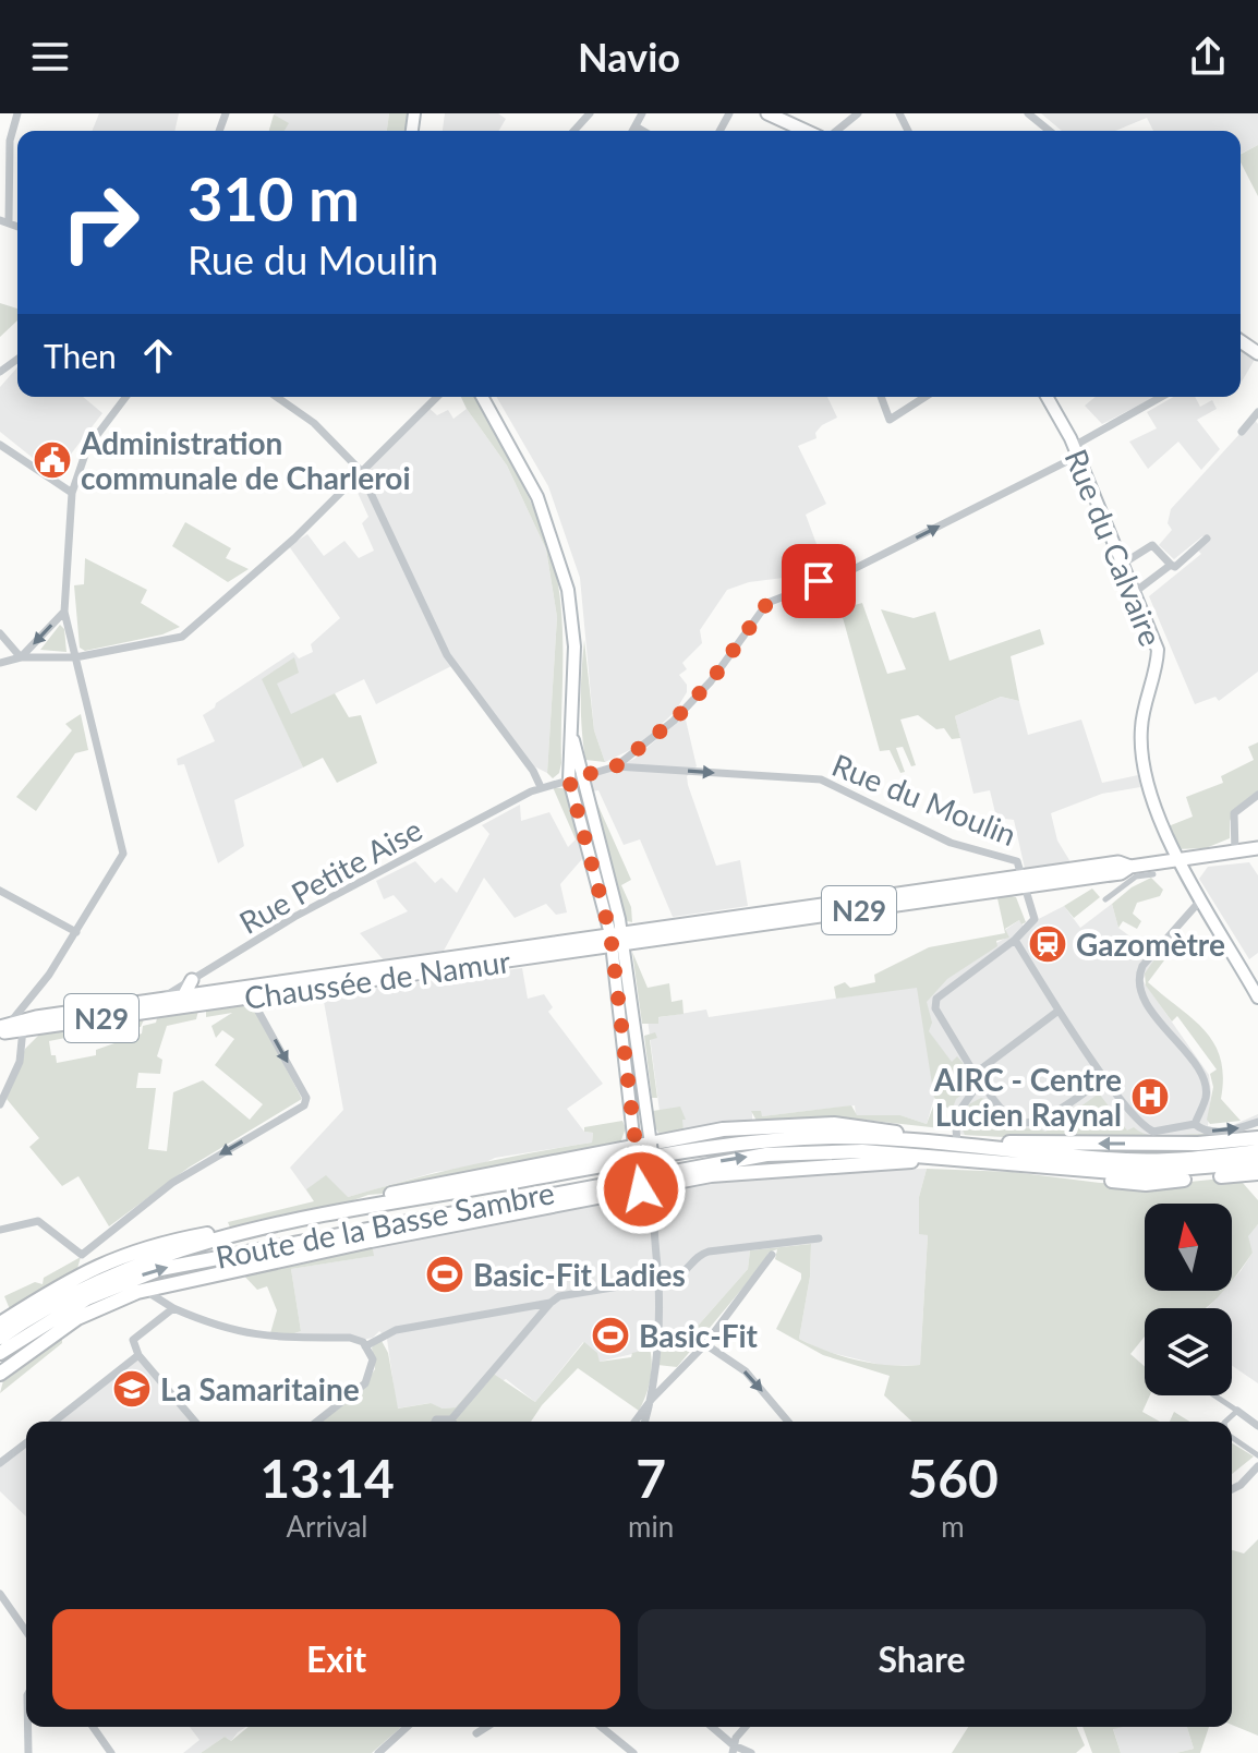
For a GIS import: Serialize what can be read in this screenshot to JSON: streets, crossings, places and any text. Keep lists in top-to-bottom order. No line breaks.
{"streets":{"highway":["Route de la Basse Sambre"],"main road":["Rue du Calvaire","N29","Chaussée de Namur"],"street":["Rue du Moulin","Rue Petite Aise"]},"crossings":[["Rue du Calvaire","N29"],["Rue du Moulin","Rue Petite Aise"],["Rue du Moulin","N29"],["Rue Petite Aise","N29"],["Rue Petite Aise","Chaussée de Namur"],["N29","Chaussée de Namur"]],"one_way":["Rue du Moulin"],"places":{"public building":["Administration communale de Charleroi"],"station":["Gazomètre"],"hospital":["AIRC - Centre Lucien Raynal"],"sports":["Basic-Fit Ladies","Basic-Fit"],"school or university":["La Samaritaine"]},"north":"top","page":{"header":"Navio","turn":["310 m","Rue du Moulin"],"then":"Then","eta":["13:14","Arrival","7","min","560","m"],"buttons":["Exit","Share"]}}
